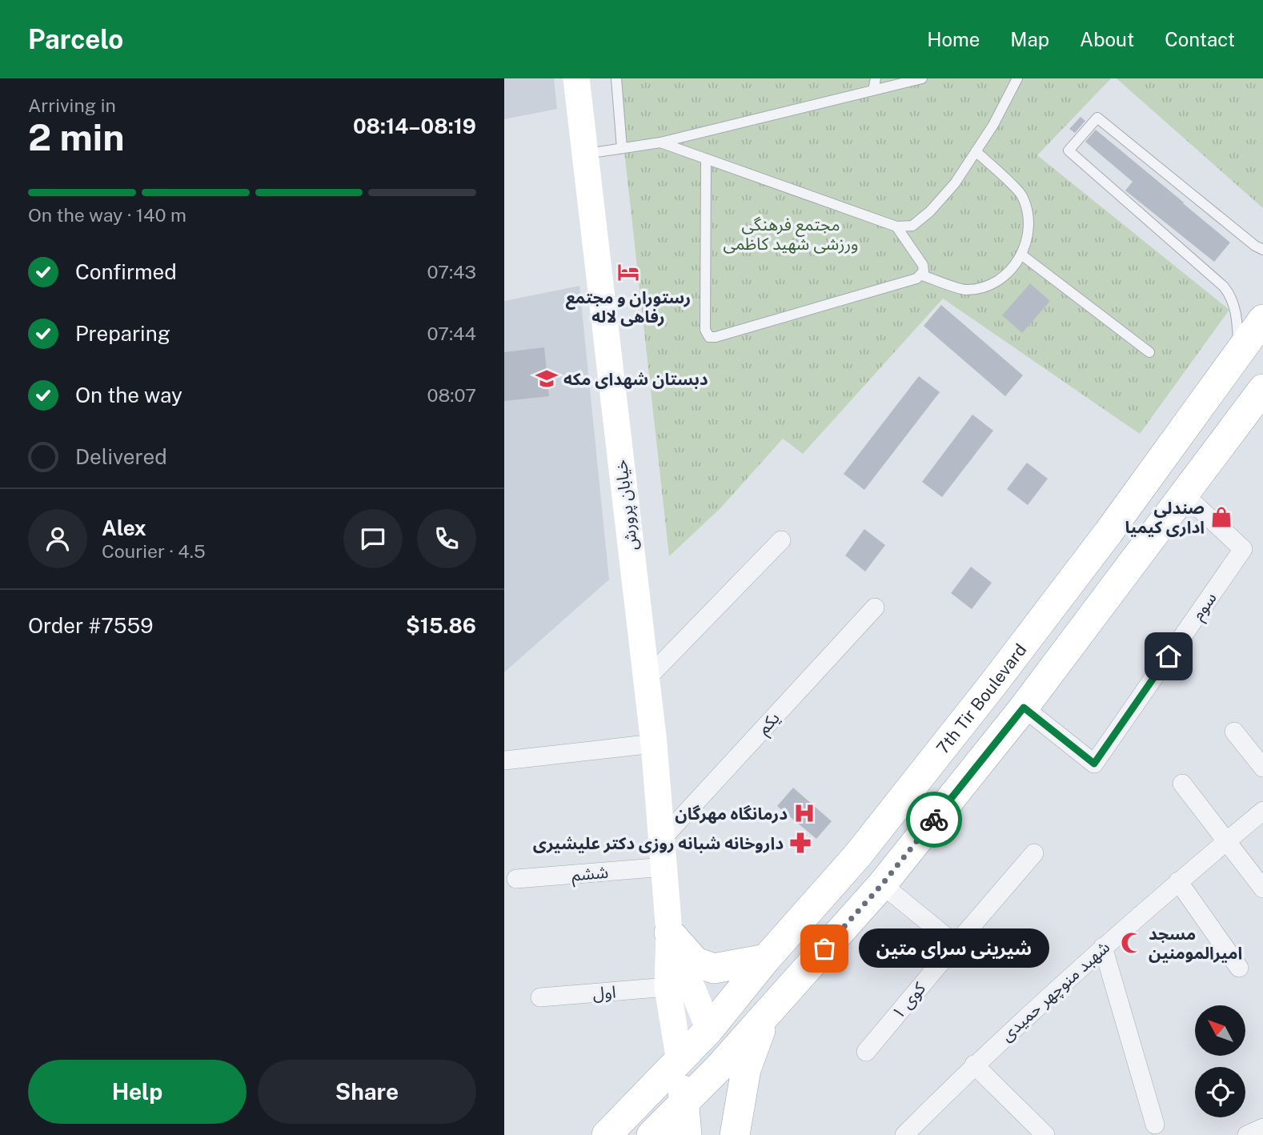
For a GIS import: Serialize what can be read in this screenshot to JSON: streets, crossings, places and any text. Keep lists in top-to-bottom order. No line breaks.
{"streets":{"main road":["7th Tir Boulevard"],"street":["خیابان پرورش","سوم","یکم","ششم","شهبد منوچهر حمیدی","اول","کوی ۱"]},"crossings":[["خیابان پرورش","7th Tir Boulevard"],["خیابان پرورش","یکم"],["خیابان پرورش","ششم"],["خیابان پرورش","اول"]],"parks":["مجتمع فرهنگی ورزشی شهید کاظمی"],"places":{"hotel":["رستوران و مجتمع رفاهی لاله"],"school or university":["دبستان شهدای مکه"],"shop":["صندلی اداری کیمیا"],"hospital":["درمانگاه مهرگان"],"pharmacy":["داروخانه شبانه روزی دکتر علیشیری"],"mosque":["مسجد امیرالمومنین"],"other":["شیرینی سرای متین"]},"north":"top left","page":{"header":"Parcelo","nav":["Home","Map","About","Contact"],"heading":["2 min","Arriving in","08:14–08:19"],"panel":["Alex","Courier · 4.5","Order #7559","$15.86"],"bar":"On the way · 140 m","list":[["Confirmed","07:43"],["Preparing","07:44"],["On the way","08:07"],"Delivered"],"bubble":"شیرینی سرای متین","buttons":["Help","Share"]}}
